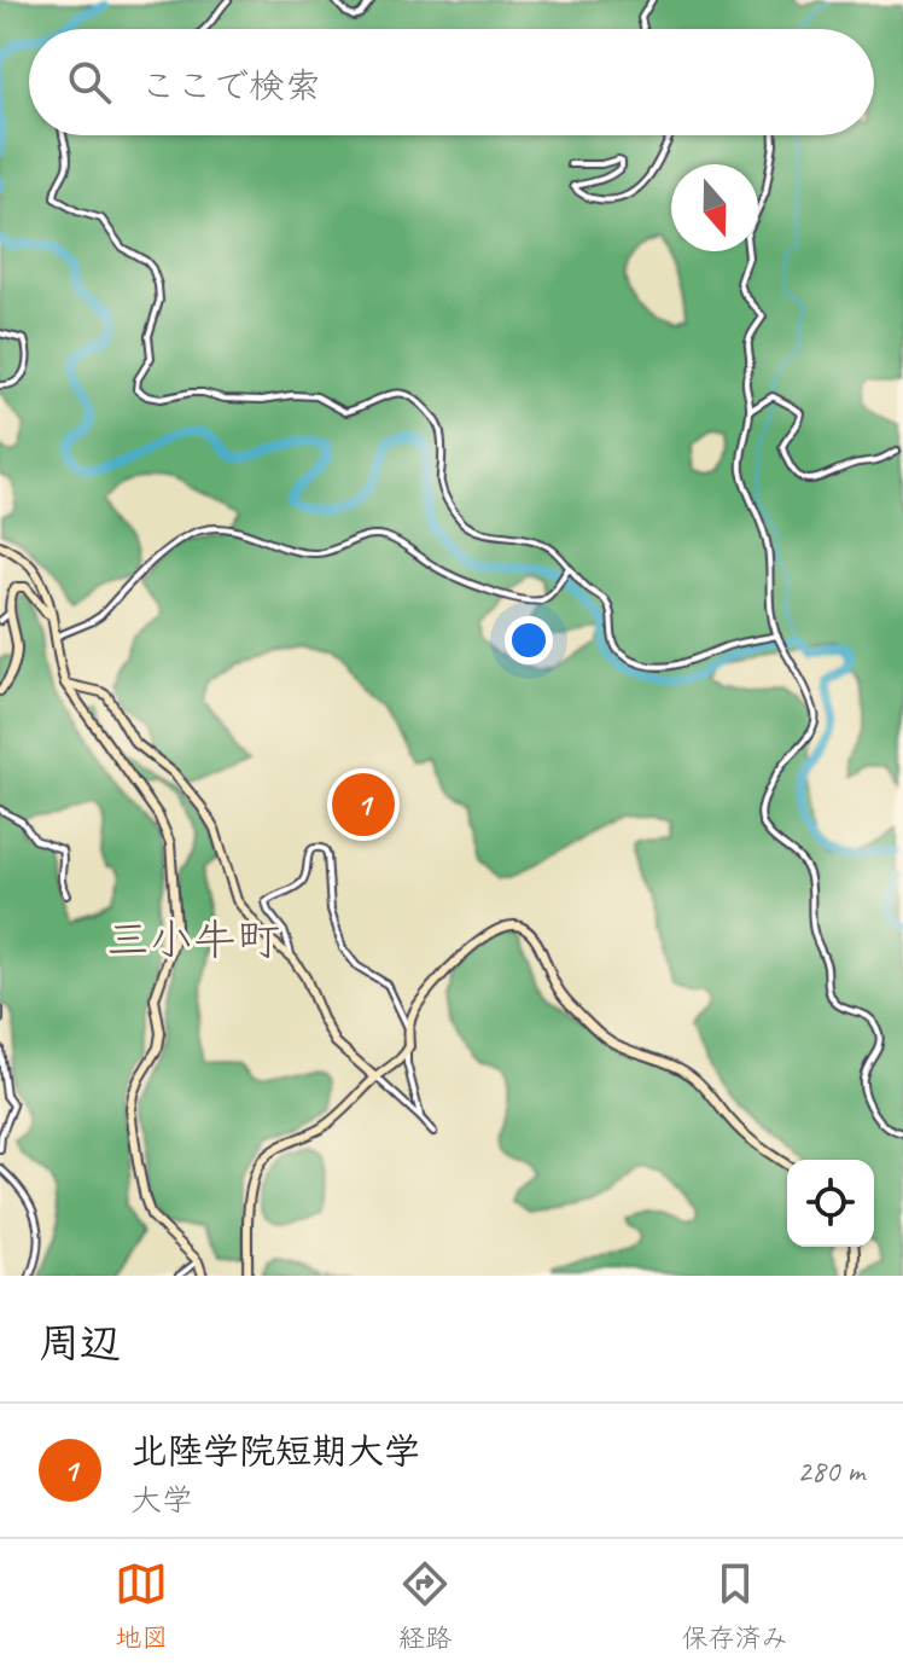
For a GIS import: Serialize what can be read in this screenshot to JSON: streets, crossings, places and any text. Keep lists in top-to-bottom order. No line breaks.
{"districts":["三小牛町"],"north":"bottom","page":{"search":"ここで検索","pins":"1","heading":"周辺","list":[{"mark":"1","name":"北陸学院短期大学","note":"大学","value":"280 m"}],"nav":["地図","経路","保存済み"]}}
